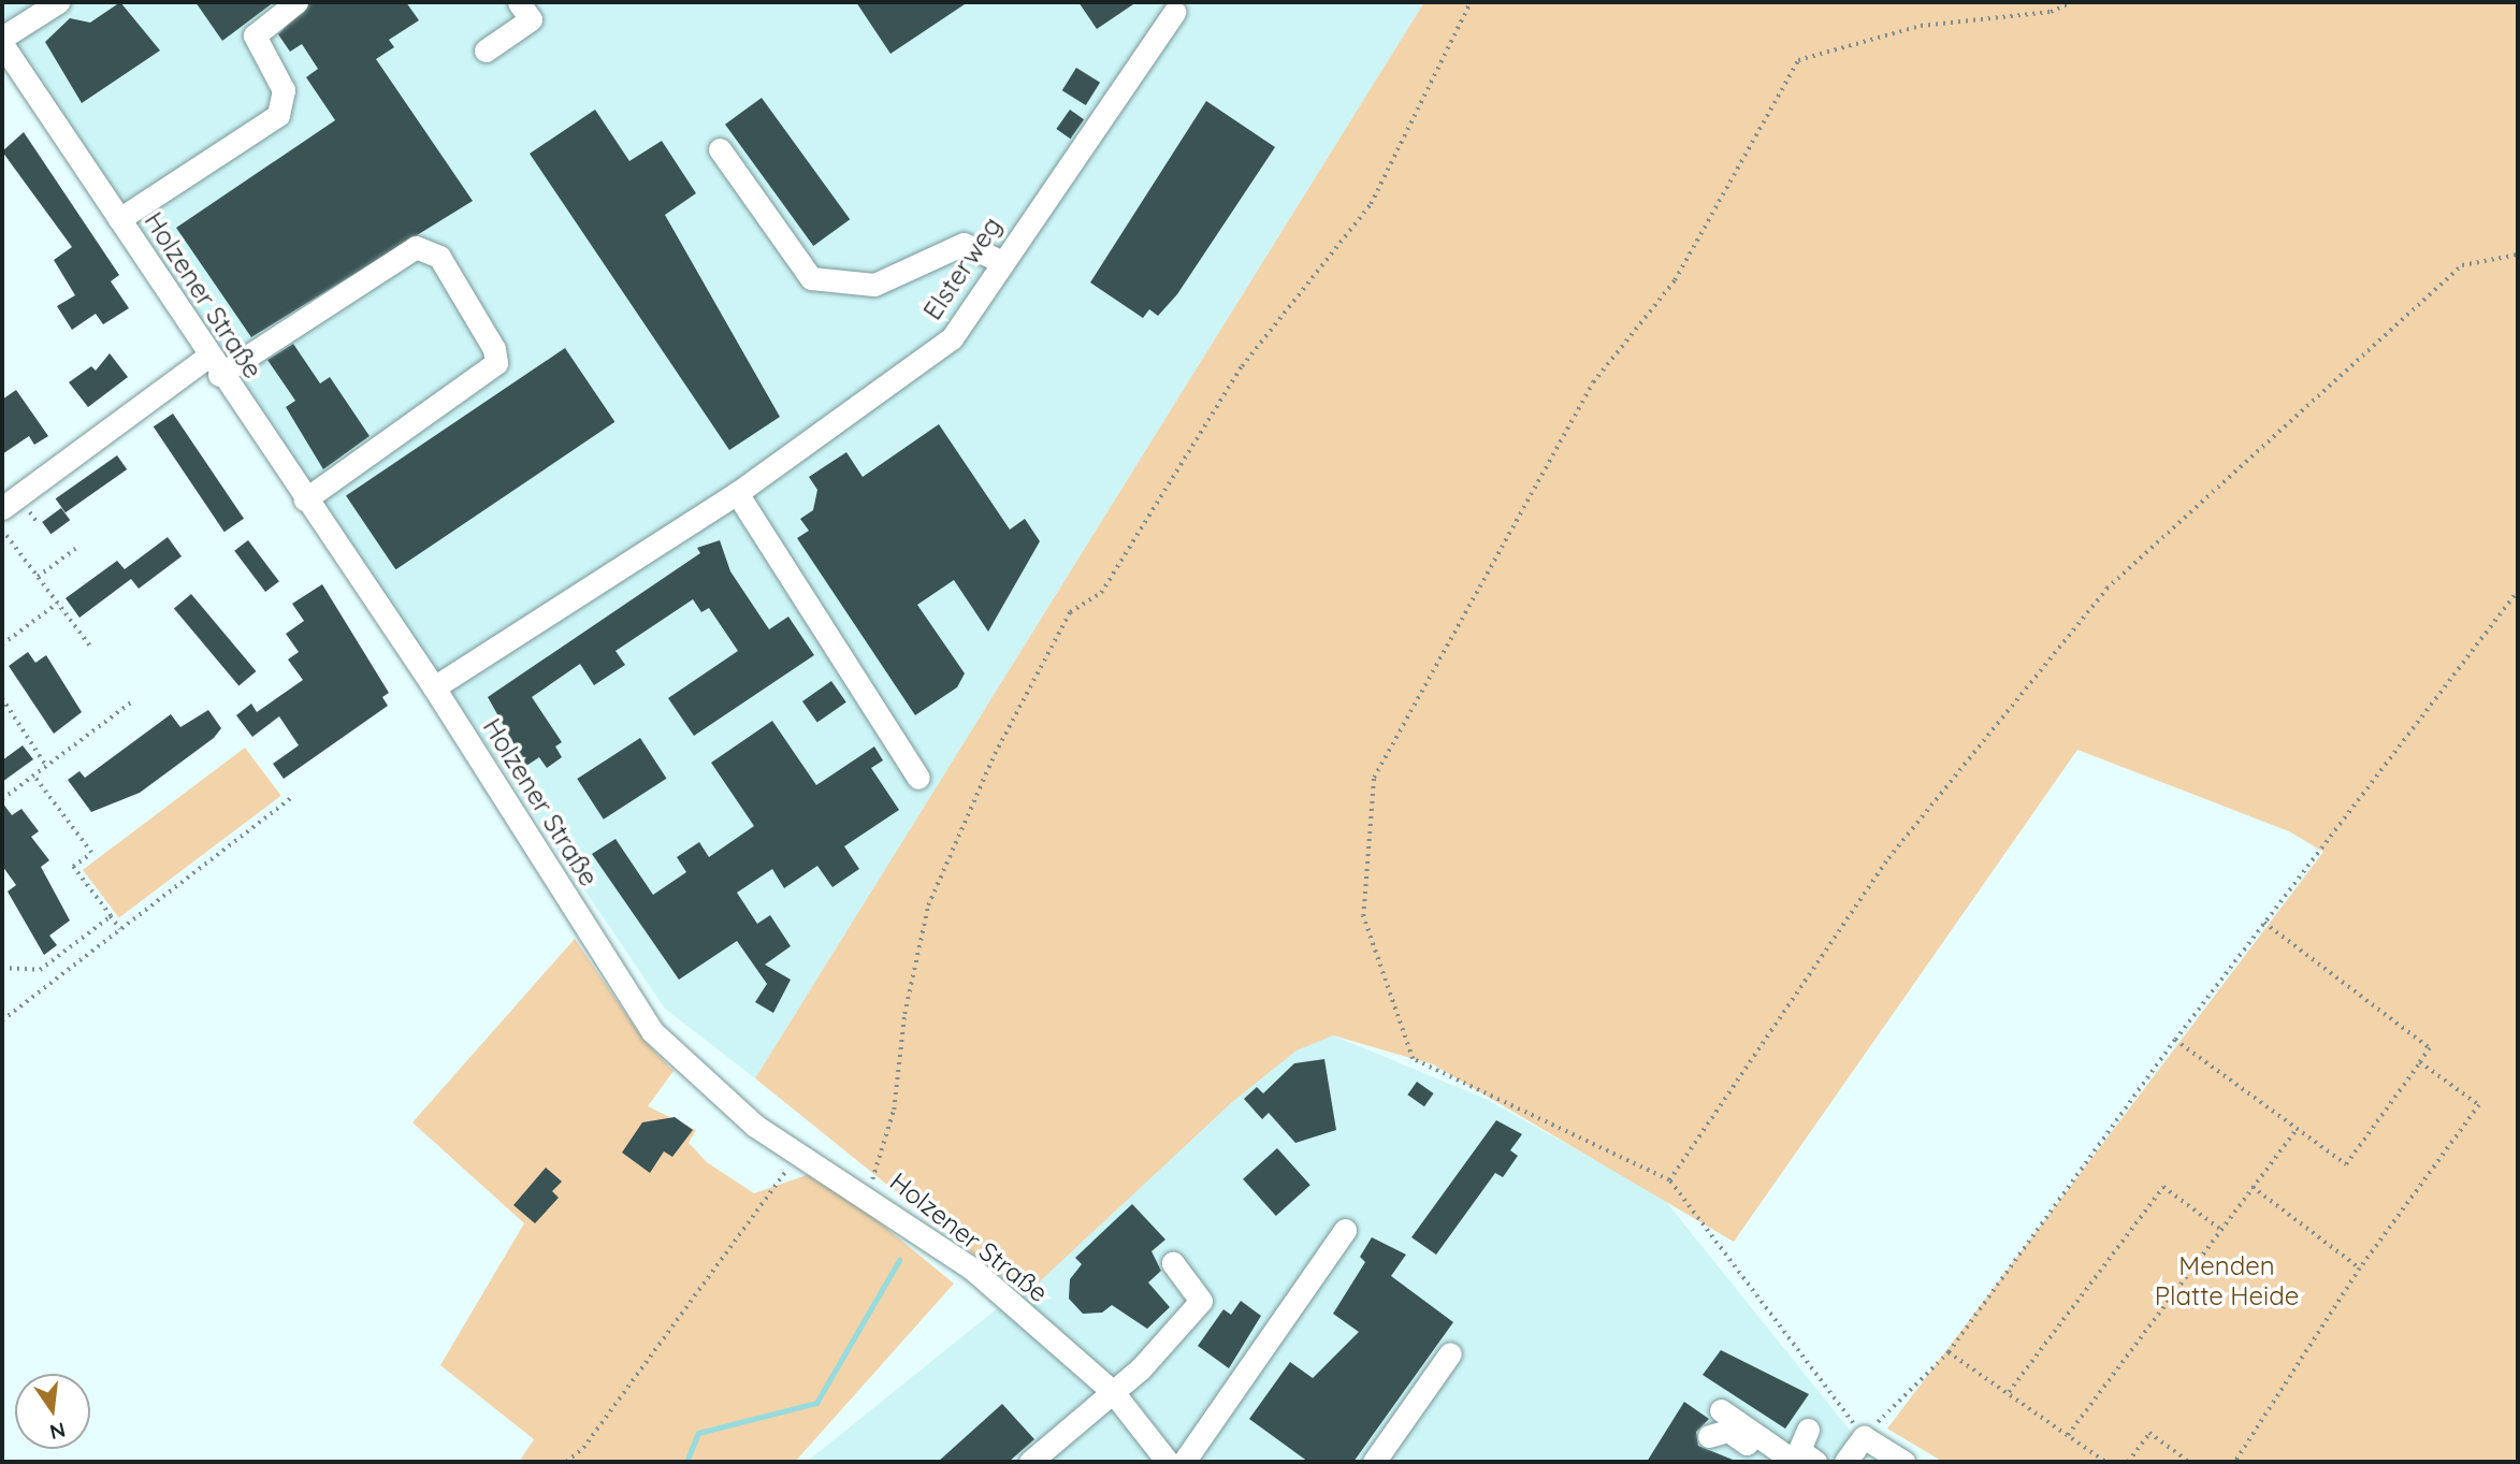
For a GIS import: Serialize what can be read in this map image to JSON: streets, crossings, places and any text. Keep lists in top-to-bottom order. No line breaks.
{"streets":{"street":["Elsterweg","Holzener Straße"]},"crossings":[["Elsterweg","Holzener Straße"]],"parks":["Menden Platte Heide"],"north":"bottom"}
